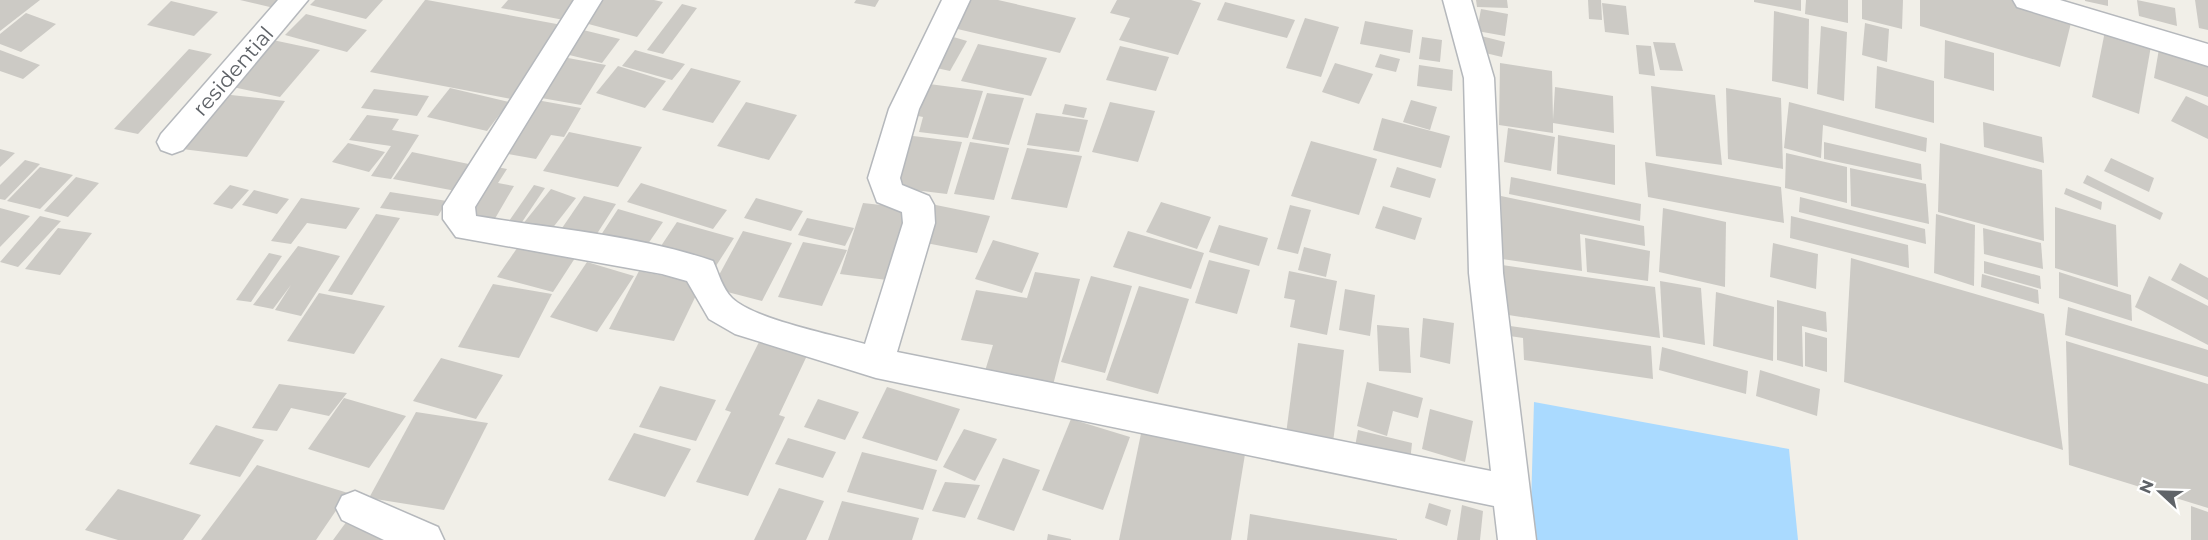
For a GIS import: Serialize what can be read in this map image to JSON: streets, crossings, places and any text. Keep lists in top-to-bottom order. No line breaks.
{"streets":{"street":["residential"]},"north":"left"}
